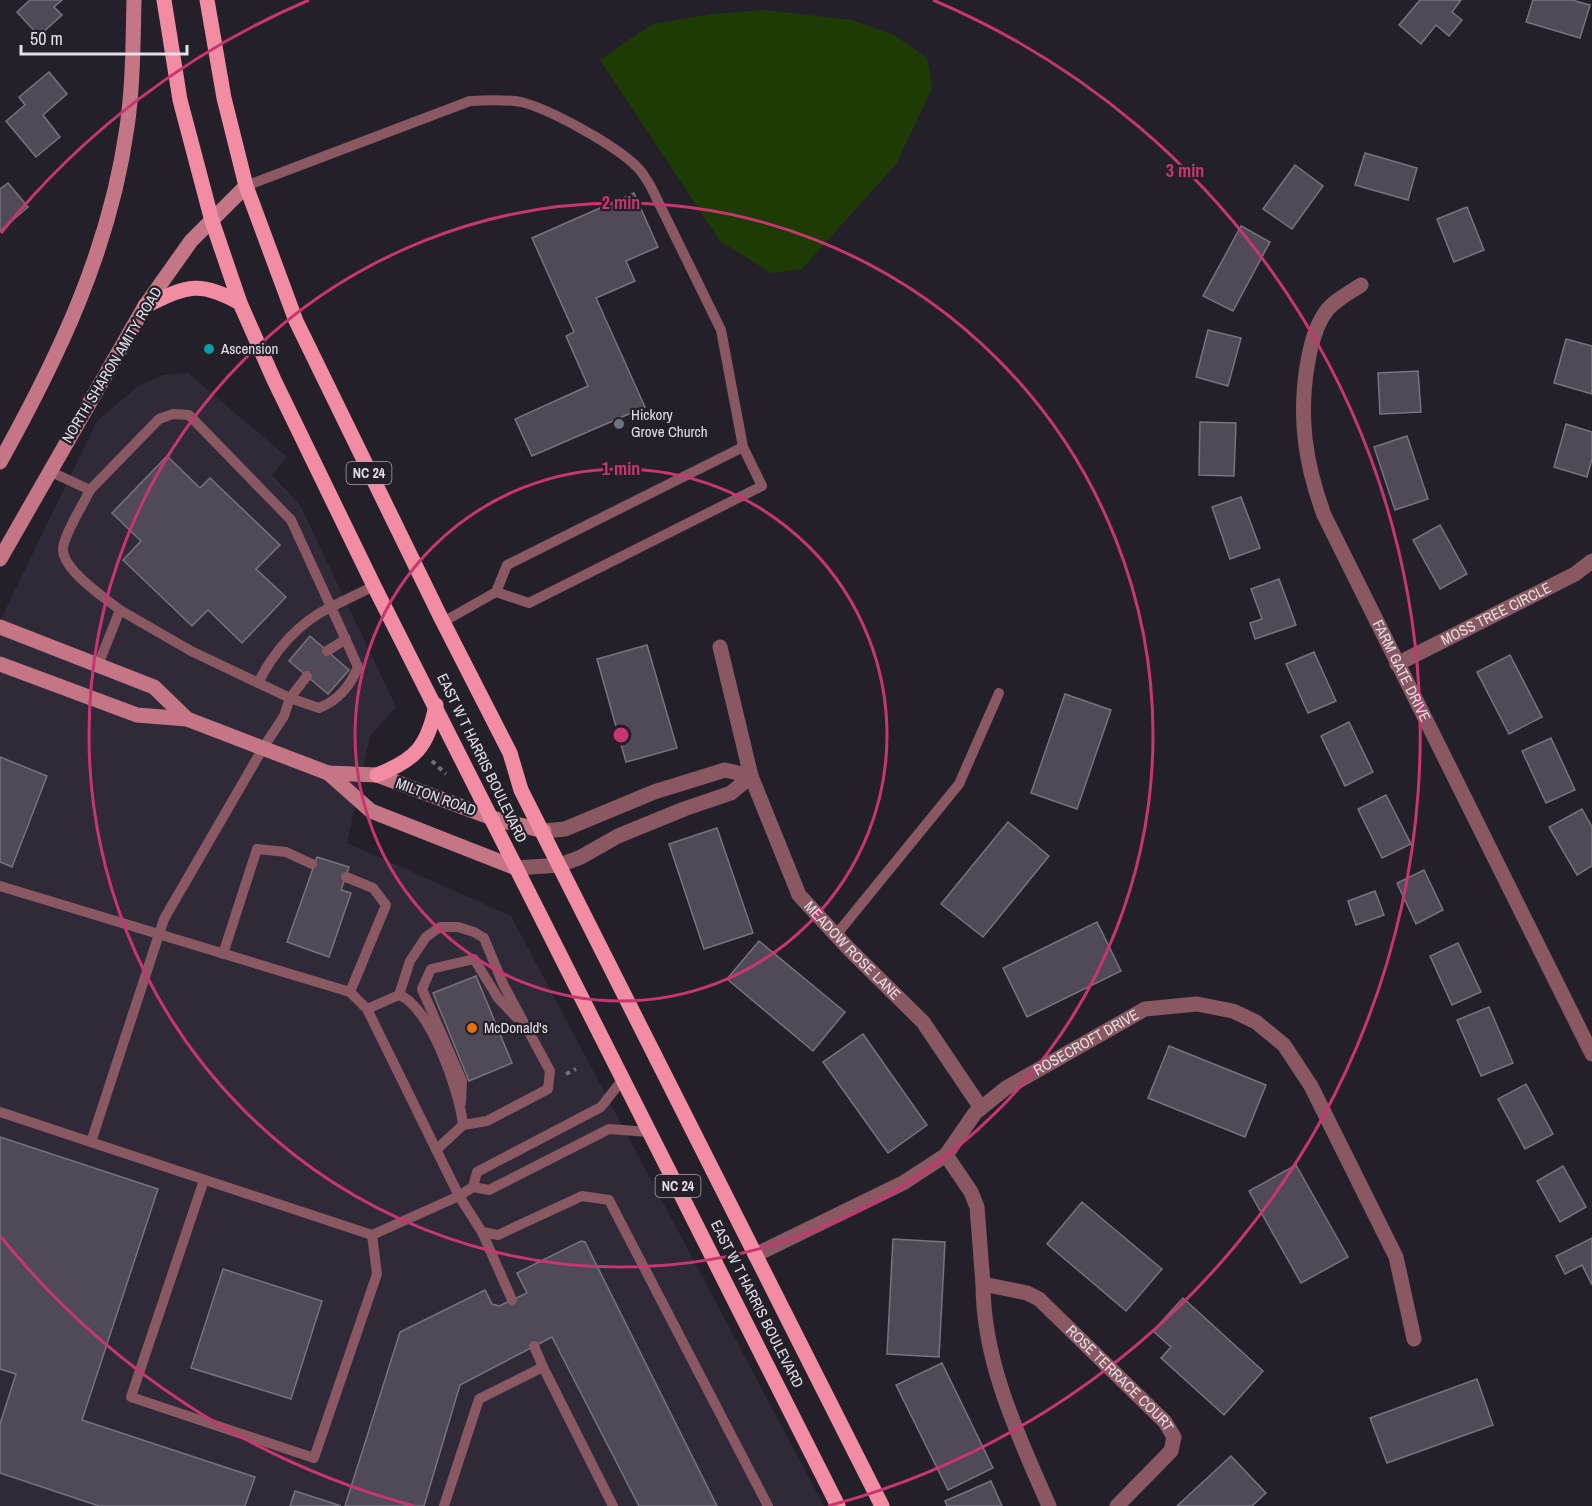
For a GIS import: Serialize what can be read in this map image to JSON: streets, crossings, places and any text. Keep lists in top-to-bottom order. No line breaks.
{"streets":{"main road":["NC 24","EAST W T HARRIS BOULEVARD"],"street":["NORTH SHARON AMITY ROAD","MOSS TREE CIRCLE","FARM GATE DRIVE","MILTON ROAD","MEADOW ROSE LANE","ROSECROFT DRIVE","ROSE TERRACE COURT"]},"crossings":[["NORTH SHARON AMITY ROAD","EAST W T HARRIS BOULEVARD"],["MOSS TREE CIRCLE","FARM GATE DRIVE"],["EAST W T HARRIS BOULEVARD","MILTON ROAD"],["EAST W T HARRIS BOULEVARD","ROSECROFT DRIVE"],["MEADOW ROSE LANE","ROSECROFT DRIVE"]],"places":["Ascension","Hickory Grove Church","McDonald's"],"scale_bar":"50 m","rings":["3 min","2 min","1 min"]}
